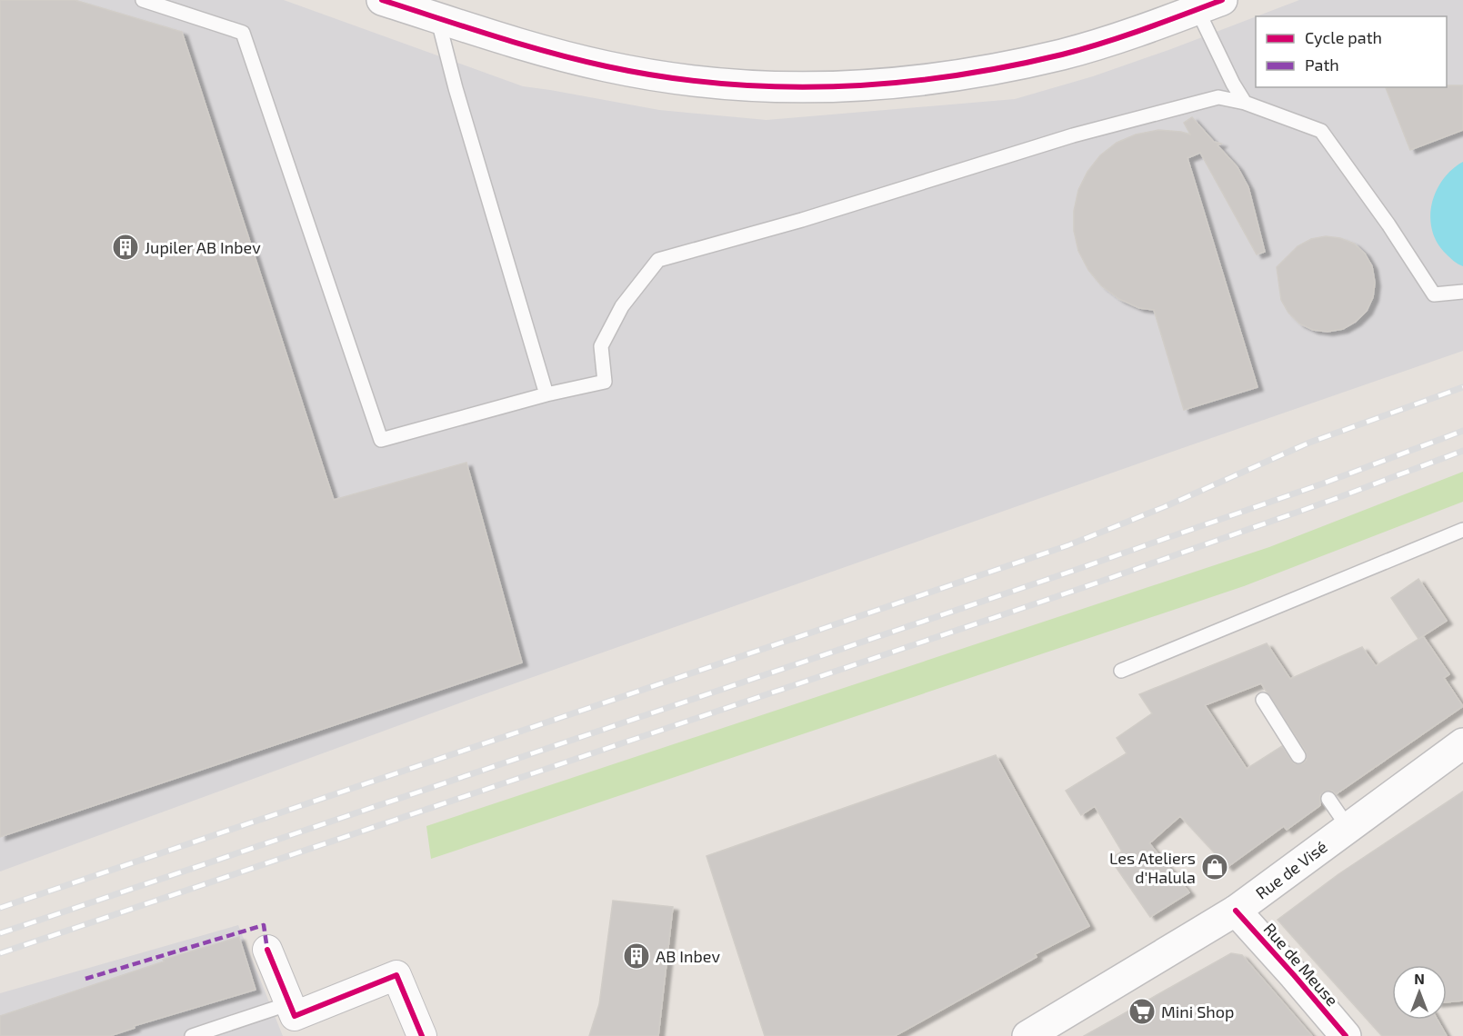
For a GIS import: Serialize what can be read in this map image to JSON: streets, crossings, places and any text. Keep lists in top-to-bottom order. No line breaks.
{"streets":{"street":["Rue de Visé","Rue de Meuse"]},"crossings":[["Rue de Visé","Rue de Meuse"]],"places":{"building":["Jupiler AB Inbev","AB Inbev"],"shop":["Les Ateliers d'Halula"],"supermarket":["Mini Shop"]},"legend":["Cycle path","Path"],"north":"top"}
